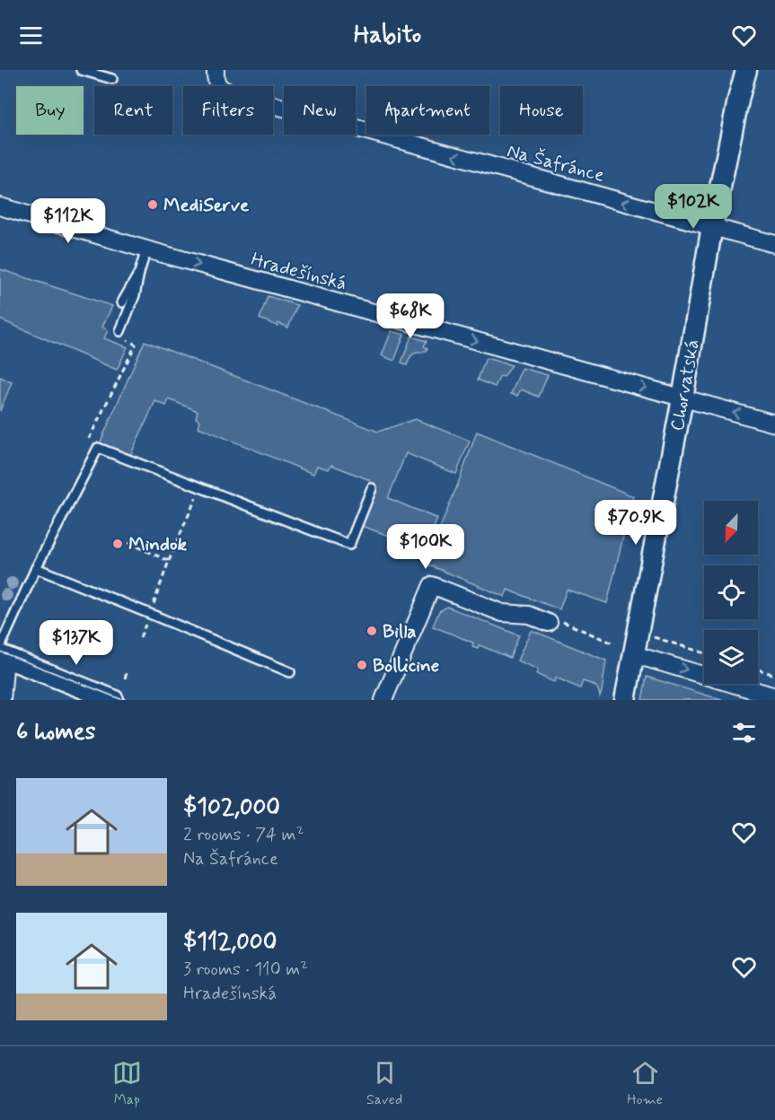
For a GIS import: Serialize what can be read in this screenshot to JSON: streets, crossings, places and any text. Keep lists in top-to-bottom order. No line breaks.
{"streets":{"street":["Na Šafránce","Hradešínská","Chorvatská"]},"crossings":[["Na Šafránce","Chorvatská"],["Hradešínská","Chorvatská"]],"one_way":["Na Šafránce"],"places":["MediServe","Mindok","Billa","Bollicine"],"north":"bottom left","page":{"header":"Habito","chip":["Buy","Rent","Filters","New","Apartment","House"],"price":["$102K","$112K","$68K","$70.9K","$100K","$137K"],"heading":"6 homes","list":[{"name":"$102,000","note":"2 rooms · 74 m² · Na Šafránce"},{"name":"$112,000","note":"3 rooms · 110 m² · Hradešínská"}],"tabs":["Map","Saved","Home"]}}
